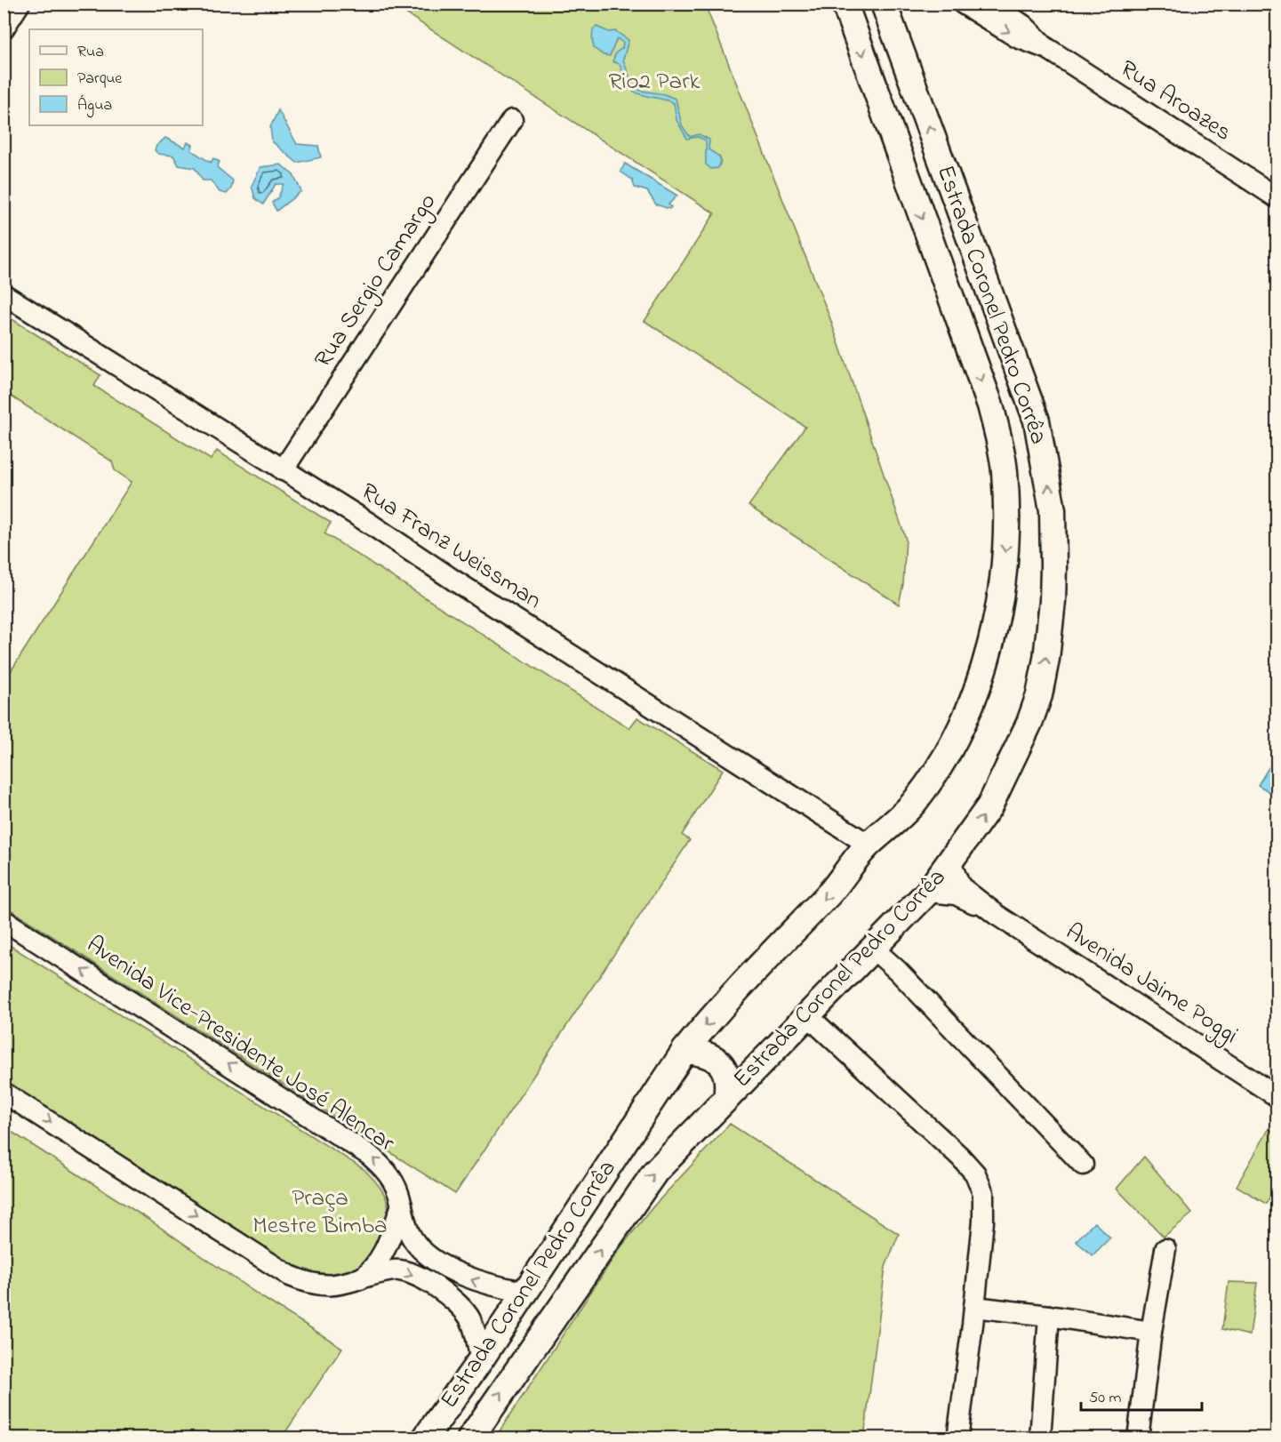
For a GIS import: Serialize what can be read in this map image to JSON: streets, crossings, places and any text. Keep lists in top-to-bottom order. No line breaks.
{"streets":{"main road":["Estrada Coronel Pedro Corrêa"],"street":["Rua Aroazes","Rua Sergio Camargo","Rua Franz Weissman","Avenida Jaime Poggi","Avenida Vice-Presidente José Alencar"]},"crossings":[["Rua Sergio Camargo","Rua Franz Weissman"],["Estrada Coronel Pedro Corrêa","Rua Franz Weissman"],["Estrada Coronel Pedro Corrêa","Avenida Jaime Poggi"],["Estrada Coronel Pedro Corrêa","Avenida Vice-Presidente José Alencar"]],"parks":["Rio2 Park","Praça Mestre Bimba"],"legend":["Rua","Parque","Água"],"scale_bar":"50 m"}
